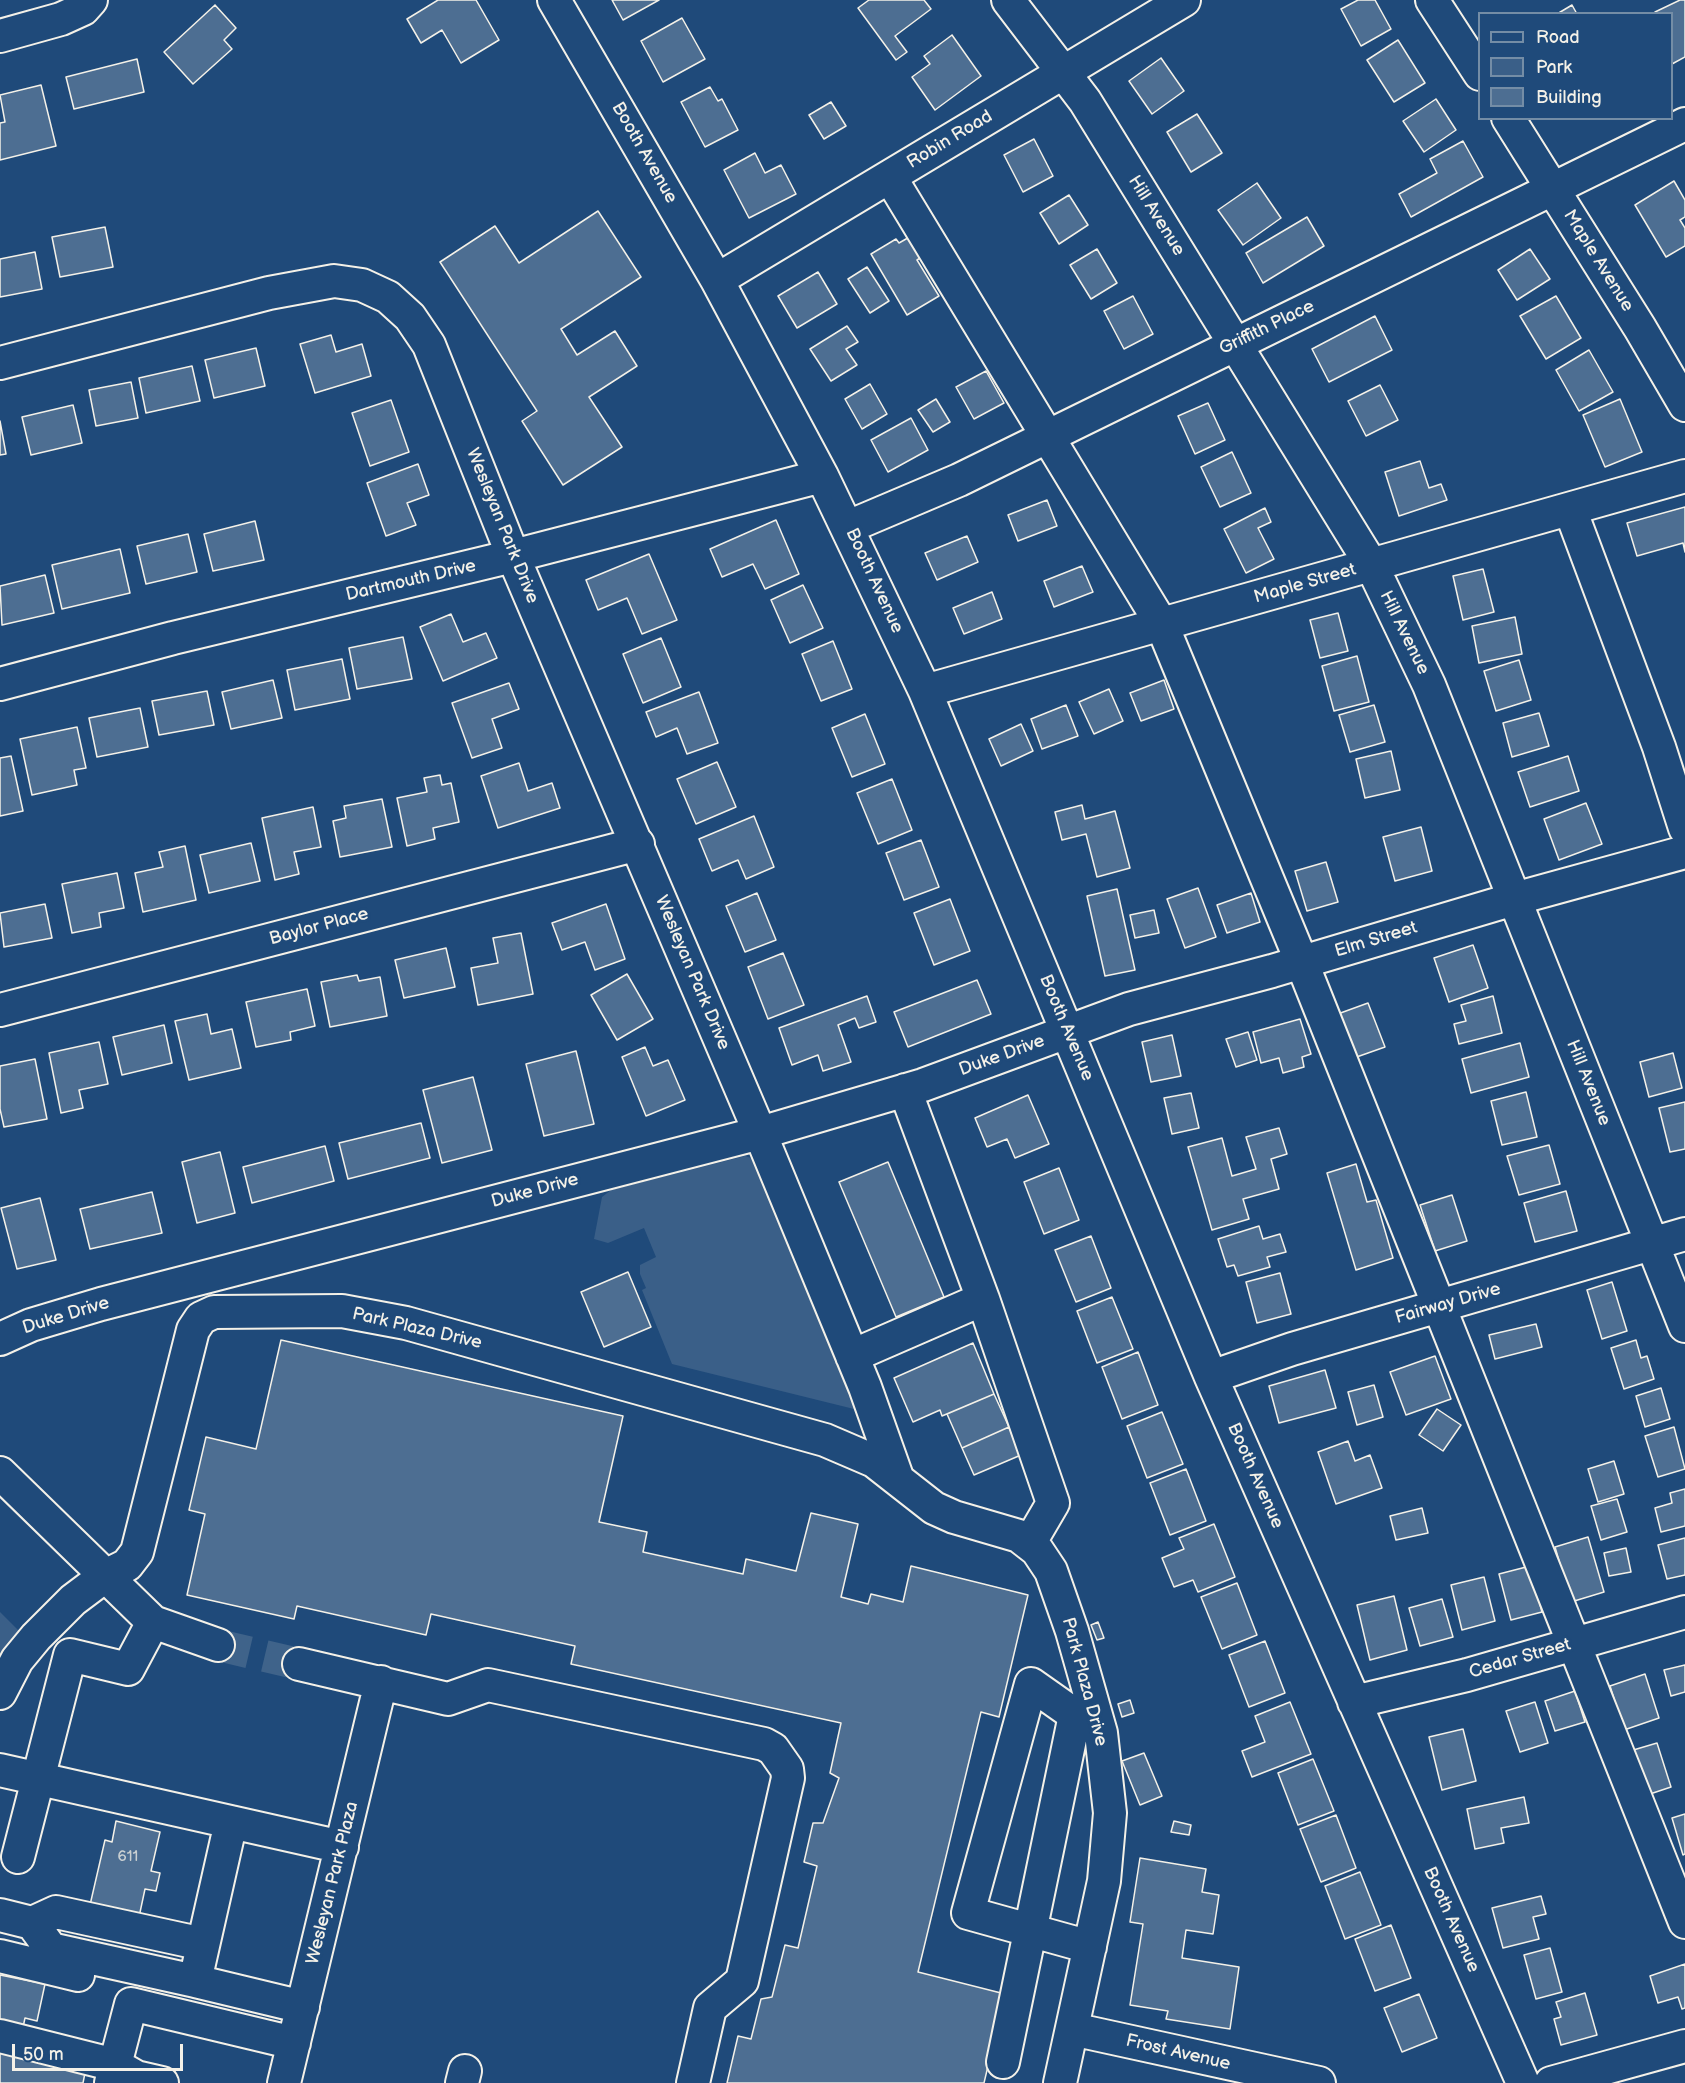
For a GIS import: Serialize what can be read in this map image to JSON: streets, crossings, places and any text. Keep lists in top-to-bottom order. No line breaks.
{"streets":{"street":["Robin Road","Booth Avenue","Hill Avenue","Maple Avenue","Griffith Place","Wesleyan Park Drive","Dartmouth Drive","Maple Street","Baylor Place","Elm Street","Duke Drive","Fairway Drive","Park Plaza Drive","Cedar Street","Wesleyan Park Plaza","Frost Avenue"]},"crossings":[["Robin Road","Booth Avenue"],["Robin Road","Hill Avenue"],["Booth Avenue","Griffith Place"],["Booth Avenue","Dartmouth Drive"],["Booth Avenue","Maple Street"],["Booth Avenue","Elm Street"],["Booth Avenue","Duke Drive"],["Booth Avenue","Fairway Drive"],["Booth Avenue","Cedar Street"],["Hill Avenue","Griffith Place"],["Hill Avenue","Maple Street"],["Hill Avenue","Elm Street"],["Hill Avenue","Fairway Drive"],["Maple Avenue","Griffith Place"],["Wesleyan Park Drive","Dartmouth Drive"],["Wesleyan Park Drive","Baylor Place"],["Wesleyan Park Drive","Duke Drive"],["Wesleyan Park Drive","Park Plaza Drive"],["Elm Street","Duke Drive"],["Duke Drive","Park Plaza Drive"],["Park Plaza Drive","Frost Avenue"]],"house_numbers":["611"],"legend":["Road","Park","Building"],"scale_bar":"50 m"}
